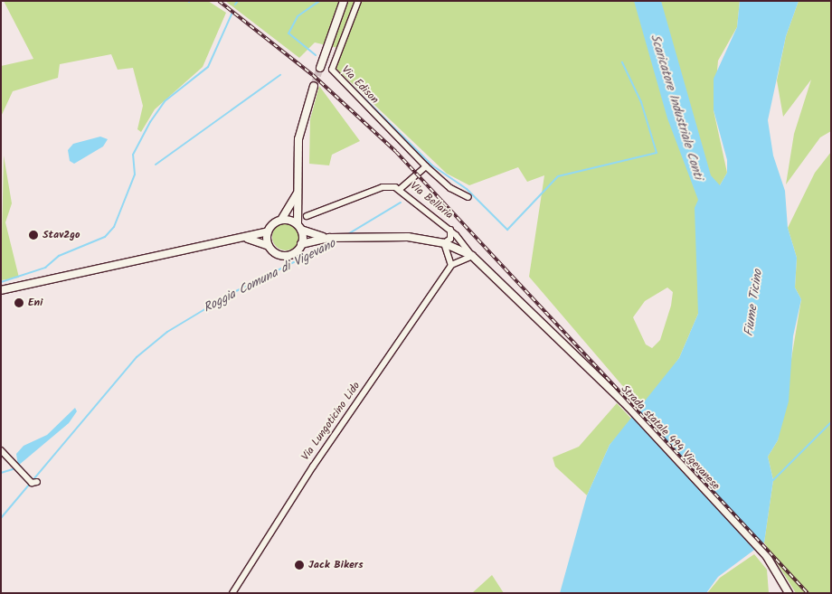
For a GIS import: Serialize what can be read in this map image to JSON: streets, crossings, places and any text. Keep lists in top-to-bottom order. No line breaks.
{"streets":{"main road":["Strada statale 494 Vigevanese"],"street":["Via Edison","Via Bellaria","Via Lungoticino Lido"]},"crossings":[["Via Bellaria","Strada statale 494 Vigevanese"]],"water":["Scaricatore Industriale Conti","Roggia Comuna di Vigevano","Fiume Ticino"],"places":["Stav2go","Eni","Jack Bikers"]}
